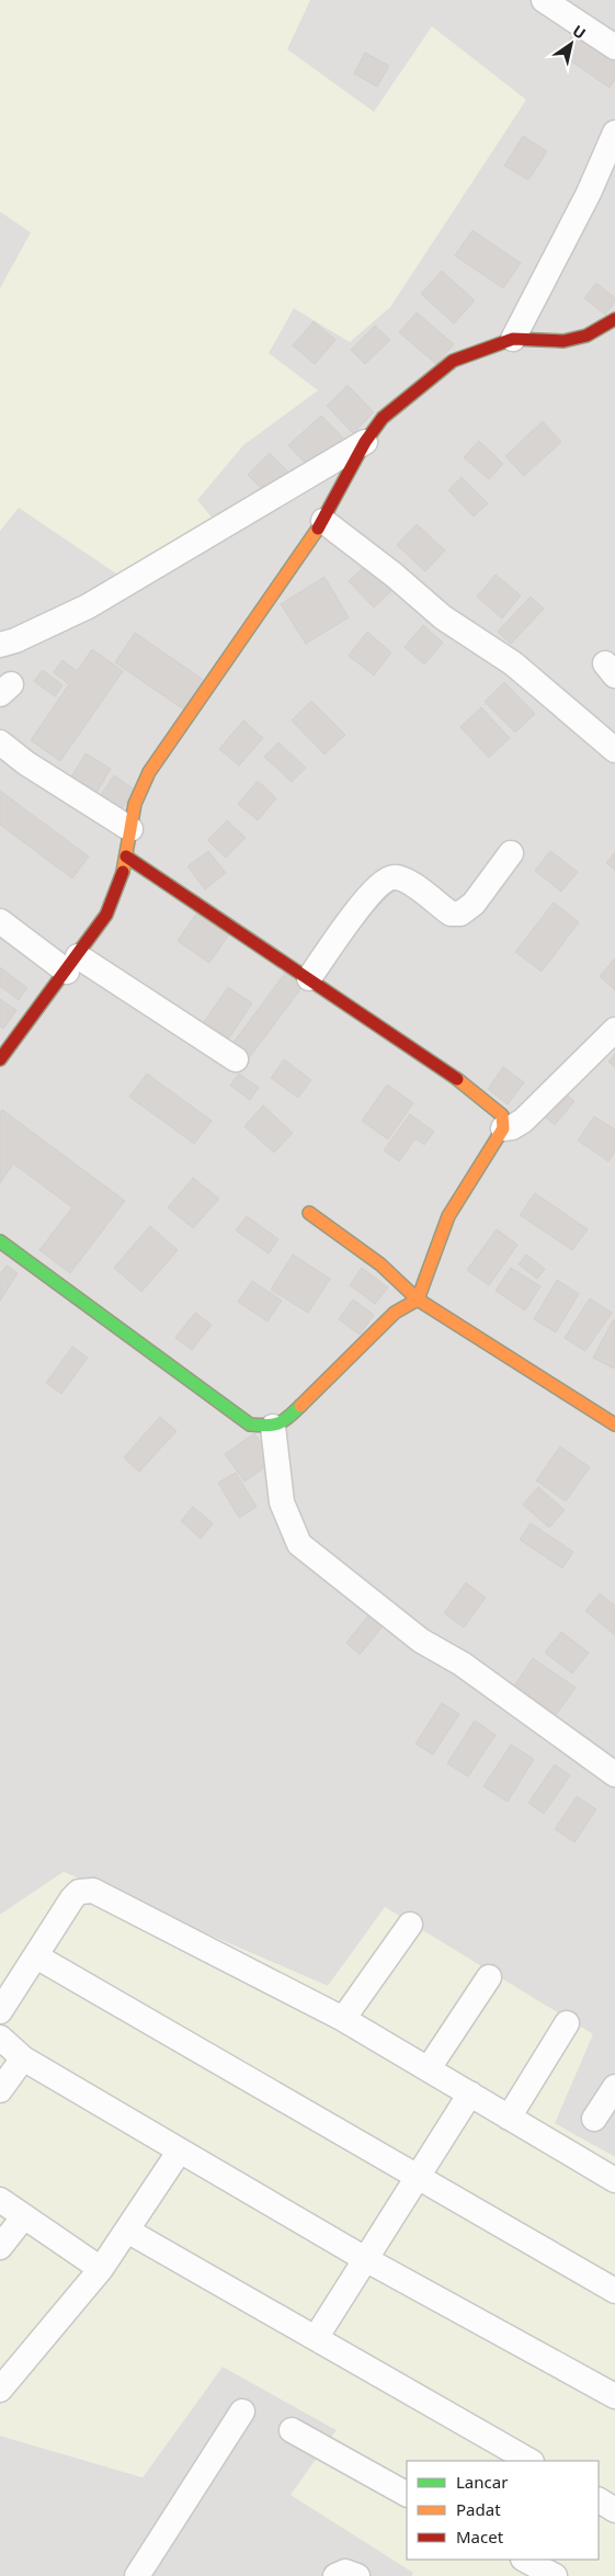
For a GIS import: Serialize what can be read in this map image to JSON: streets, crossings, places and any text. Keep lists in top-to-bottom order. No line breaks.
{"legend":["Lancar","Padat","Macet"],"north":"top right"}
